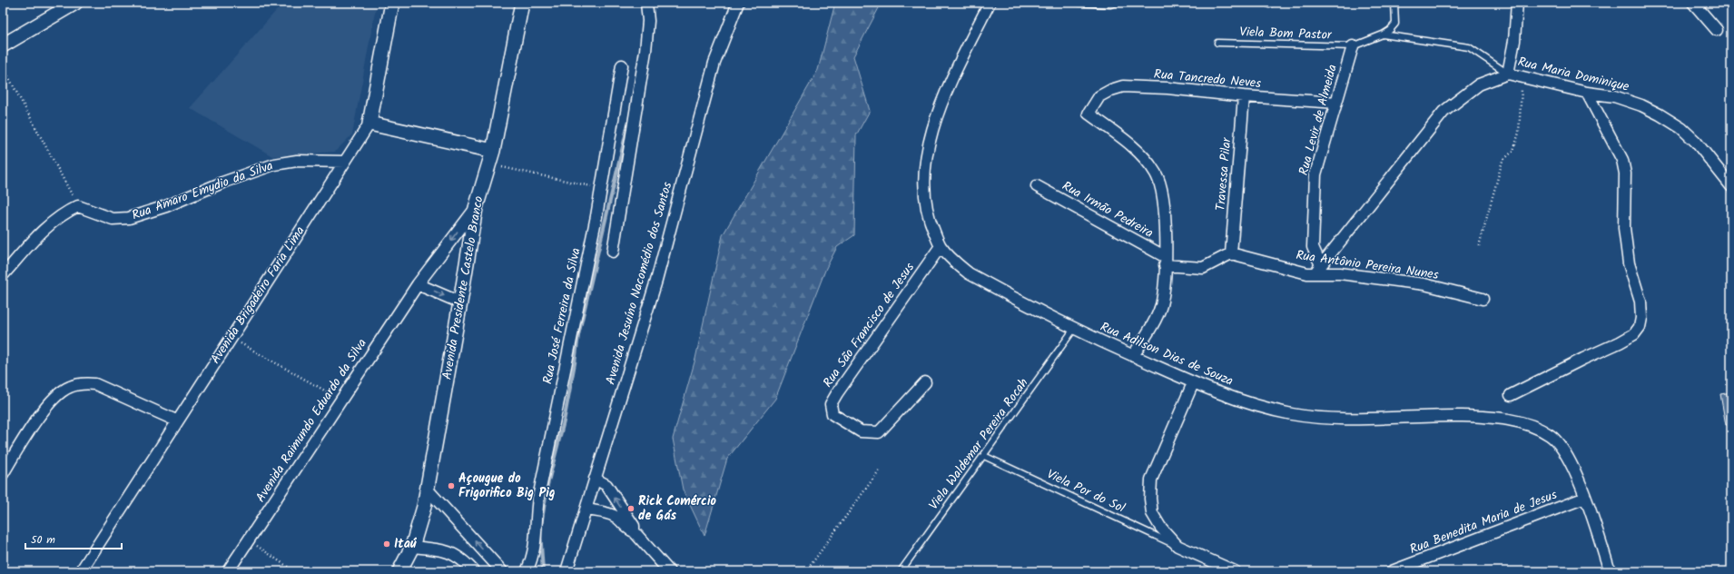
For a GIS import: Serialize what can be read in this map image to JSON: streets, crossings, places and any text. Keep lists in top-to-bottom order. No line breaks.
{"streets":{"street":["Rua Maria Dominique","Rua Tancredo Neves","Rua Levir de Almeida","Travessa Pilar","Rua Amaro Emydio da Silva","Rua Irmão Pedreira","Rua Antônio Pereira Nunes","Avenida Jesuíno Nacomédio dos Santos","Avenida Presidente Castelo Branco","Avenida Brigadeiro Faria Lima","Rua José Ferreira da Silva","Rua São Francisco de Jesus","Rua Adilson Dias de Souza","Avenida Raimundo Eduardo da Silva","Rua Benedita Maria de Jesus"],"lane":["Viela Bom Pastor","Viela Waldemar Pereira Rocah","Viela Por do Sol"]},"crossings":[["Viela Bom Pastor","Rua Levir de Almeida"],["Rua Tancredo Neves","Rua Levir de Almeida"],["Rua Tancredo Neves","Travessa Pilar"],["Rua Tancredo Neves","Rua Irmão Pedreira"],["Rua Levir de Almeida","Rua Antônio Pereira Nunes"],["Travessa Pilar","Rua Antônio Pereira Nunes"],["Rua Amaro Emydio da Silva","Avenida Brigadeiro Faria Lima"],["Avenida Presidente Castelo Branco","Avenida Raimundo Eduardo da Silva"],["Rua São Francisco de Jesus","Rua Adilson Dias de Souza"],["Rua Adilson Dias de Souza","Viela Waldemar Pereira Rocah"],["Rua Adilson Dias de Souza","Rua Benedita Maria de Jesus"],["Viela Waldemar Pereira Rocah","Viela Por do Sol"]],"places":["Açougue do Frigorifico Big Pig","Rick Comércio de Gás","Itaú"],"scale_bar":"50 m"}
